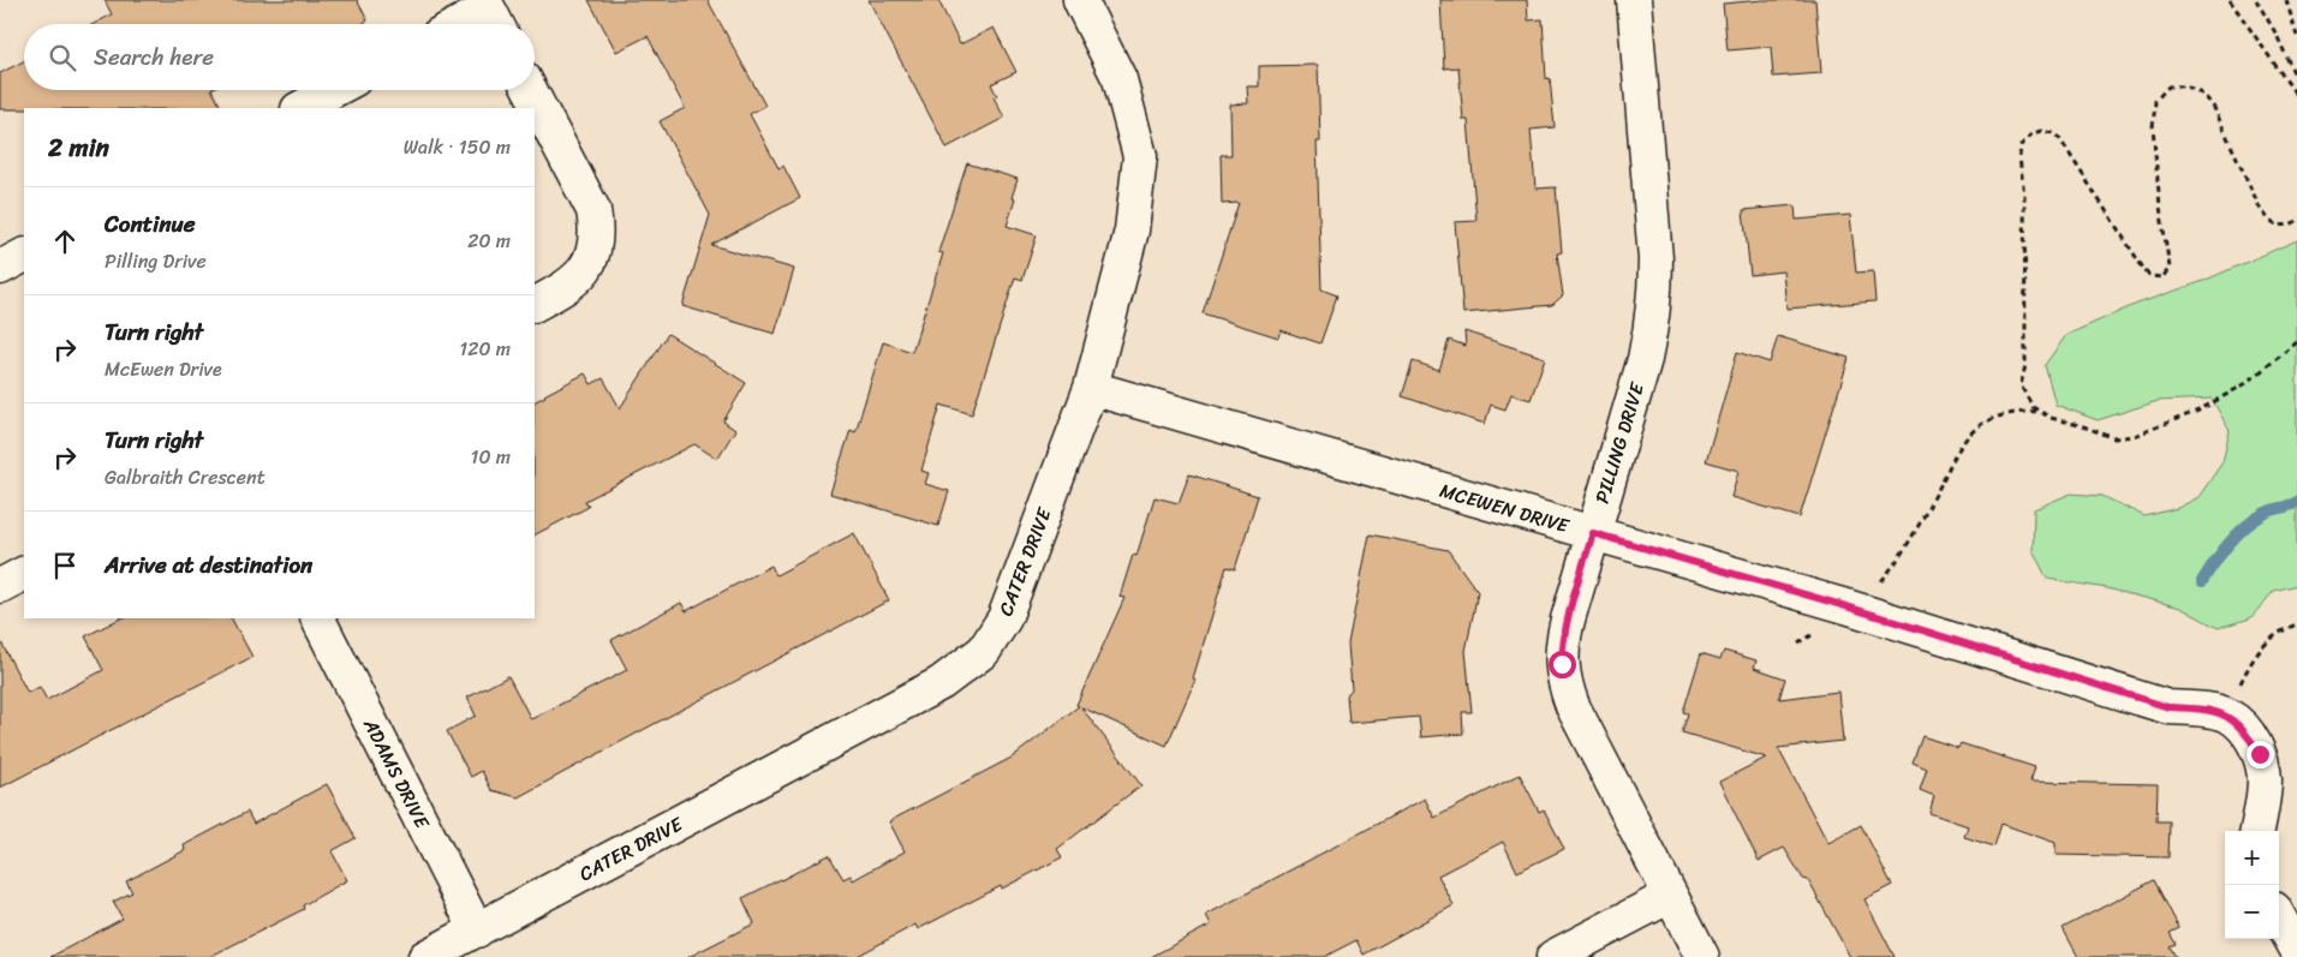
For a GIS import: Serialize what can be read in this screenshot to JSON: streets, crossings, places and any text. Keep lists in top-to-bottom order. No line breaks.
{"streets":{"street":["PILLING DRIVE","MCEWEN DRIVE","CATER DRIVE","ADAMS DRIVE"]},"crossings":[["PILLING DRIVE","MCEWEN DRIVE"],["MCEWEN DRIVE","CATER DRIVE"],["CATER DRIVE","ADAMS DRIVE"]],"page":{"search":"Search here","heading":["2 min","Walk · 150 m"],"list":[["Continue","Pilling Drive","20 m"],["Turn right","McEwen Drive","120 m"],["Turn right","Galbraith Crescent","10 m"],"Arrive at destination"],"map_buttons":["+","−"]}}
